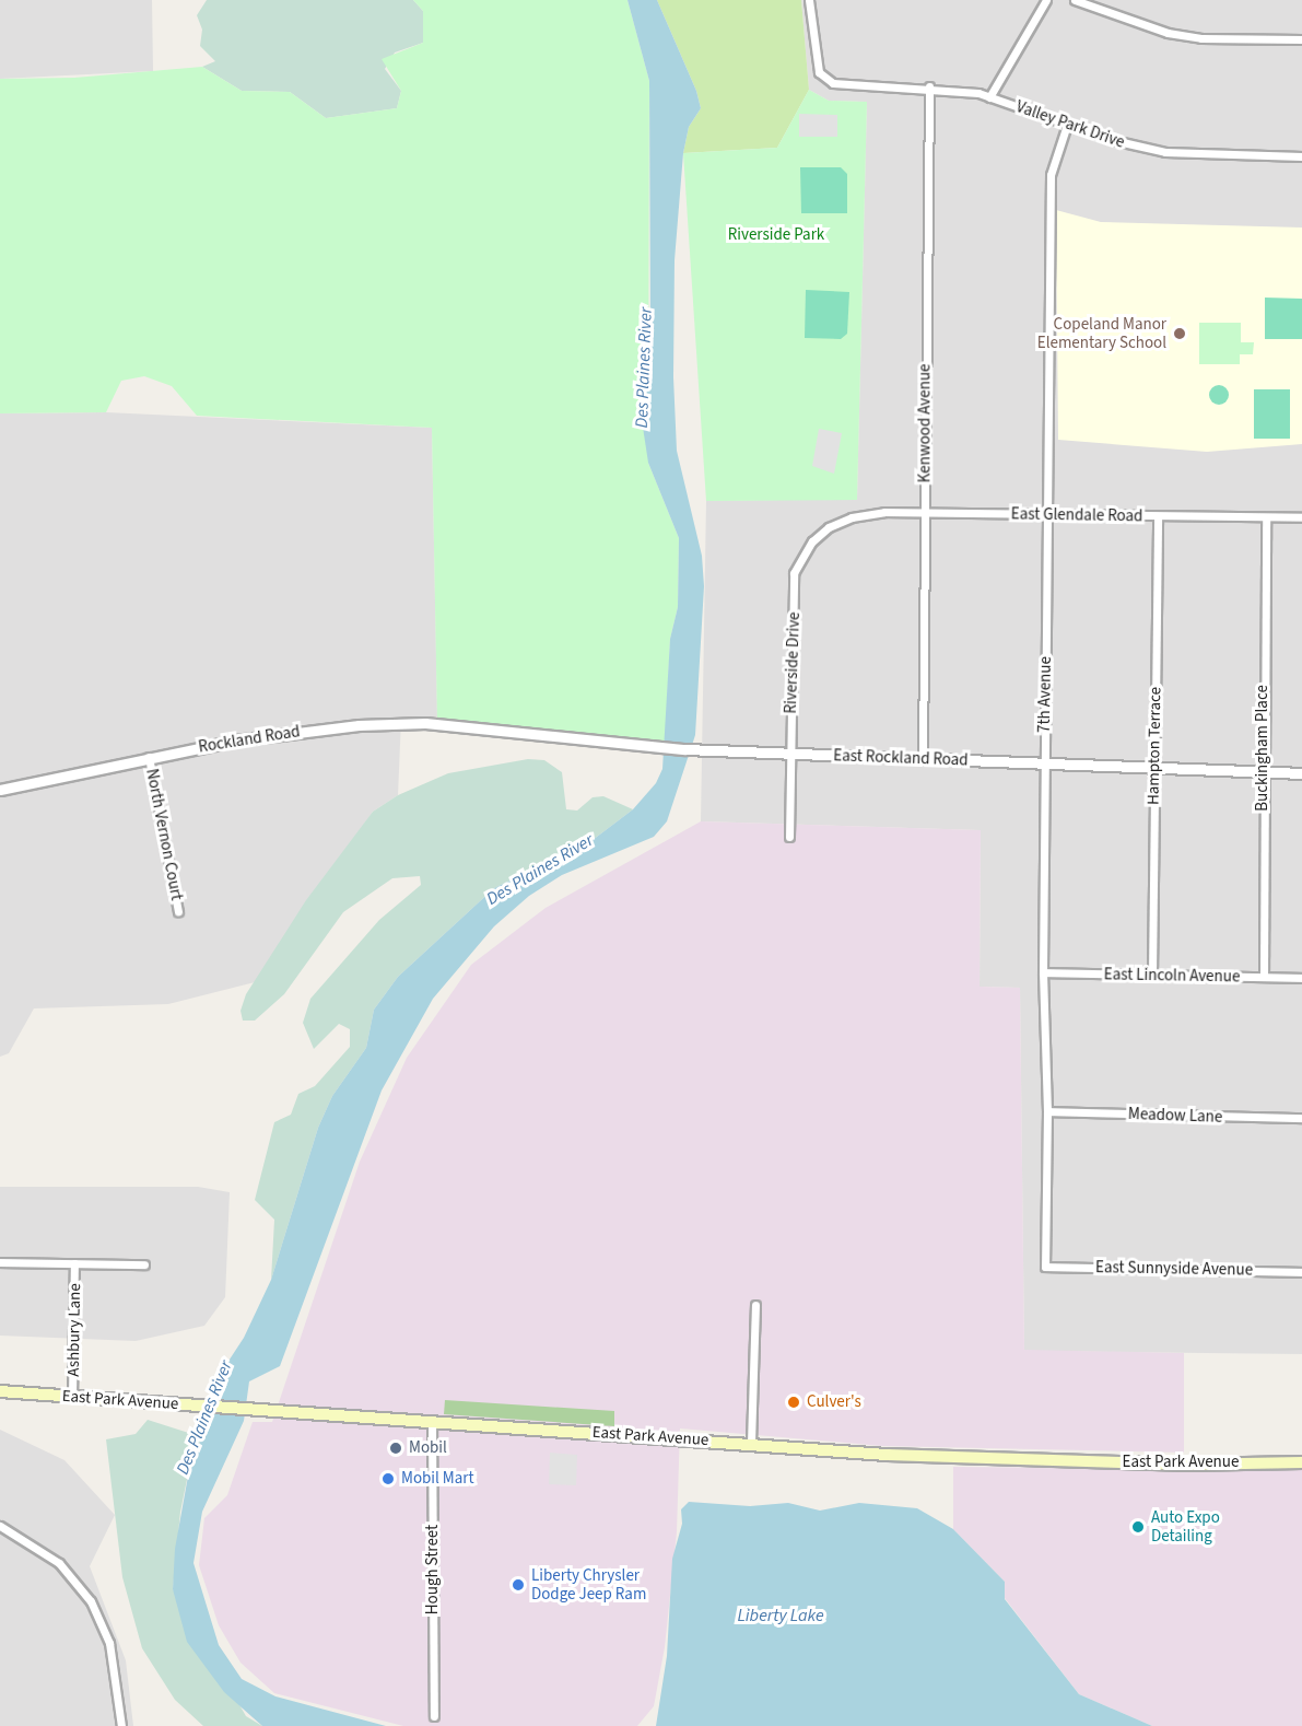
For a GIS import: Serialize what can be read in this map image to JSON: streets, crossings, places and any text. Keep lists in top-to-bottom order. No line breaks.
{"streets":{"main road":["East Park Avenue"],"street":["Valley Park Drive","Kenwood Avenue","East Glendale Road","Riverside Drive","7th Avenue","Rockland Road","Hampton Terrace","Buckingham Place","East Rockland Road","North Vernon Court","East Lincoln Avenue","Meadow Lane","East Sunnyside Avenue","Ashbury Lane","Hough Street"]},"crossings":[["Valley Park Drive","Kenwood Avenue"],["Valley Park Drive","7th Avenue"],["Kenwood Avenue","East Glendale Road"],["Kenwood Avenue","East Rockland Road"],["East Glendale Road","Riverside Drive"],["East Glendale Road","7th Avenue"],["East Glendale Road","Hampton Terrace"],["East Glendale Road","Buckingham Place"],["Riverside Drive","East Rockland Road"],["7th Avenue","East Rockland Road"],["7th Avenue","East Lincoln Avenue"],["7th Avenue","Meadow Lane"],["7th Avenue","East Sunnyside Avenue"],["Rockland Road","East Rockland Road"],["Rockland Road","North Vernon Court"],["Hampton Terrace","East Rockland Road"],["Hampton Terrace","East Lincoln Avenue"],["Buckingham Place","East Rockland Road"],["Buckingham Place","East Lincoln Avenue"],["Ashbury Lane","East Park Avenue"],["East Park Avenue","Hough Street"]],"water":["Des Plaines River","Liberty Lake"],"parks":["Riverside Park"],"places":["Copeland Manor Elementary School","Culver's","Mobil","Mobil Mart","Auto Expo Detailing","Liberty Chrysler Dodge Jeep Ram"]}
